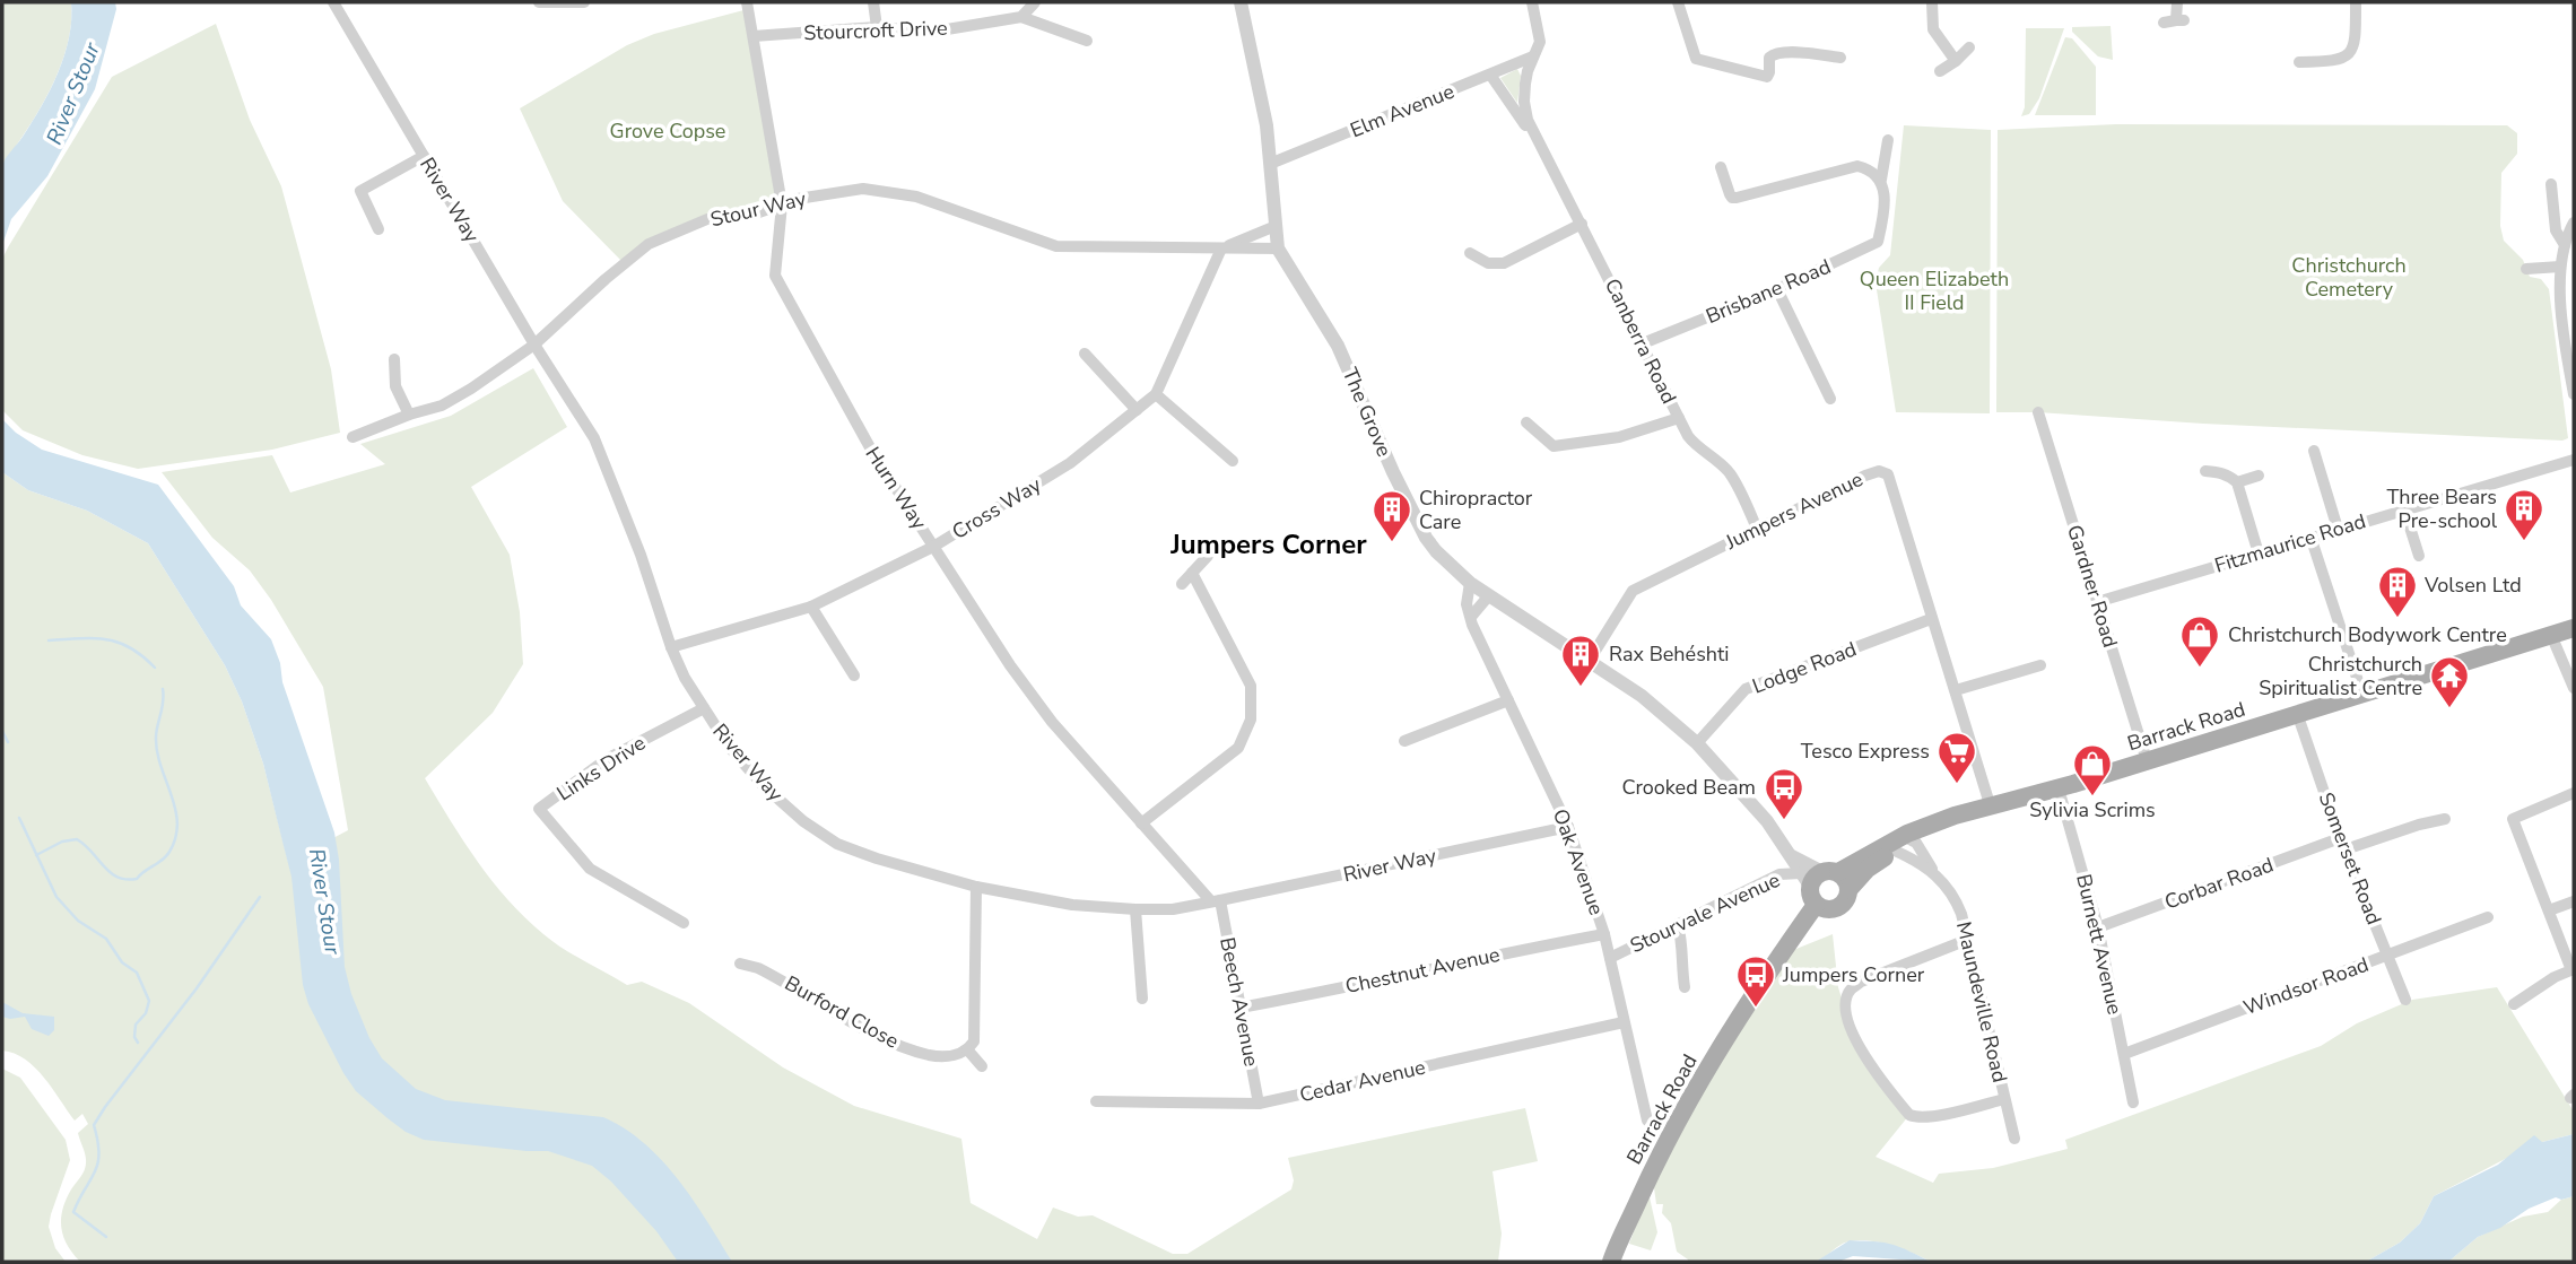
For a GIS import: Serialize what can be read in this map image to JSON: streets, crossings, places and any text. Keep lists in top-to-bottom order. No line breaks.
{"streets":{"main road":["Barrack Road"],"street":["Stourcroft Drive","Elm Avenue","River Way","Stour Way","Brisbane Road","Canberra Road","The Grove","Hurn Way","Cross Way","Jumpers Avenue","Fitzmaurice Road","Gardner Road","Lodge Road","Links Drive","Somerset Road","Oak Avenue","Corbar Road","Stourvale Avenue","Burnett Avenue","Chestnut Avenue","Windsor Road","Beech Avenue","Maundeville Road","Burford Close","Cedar Avenue"]},"crossings":[["Stourcroft Drive","Hurn Way"],["Elm Avenue","Canberra Road"],["Elm Avenue","The Grove"],["River Way","Stour Way"],["River Way","Hurn Way"],["River Way","Cross Way"],["River Way","Links Drive"],["River Way","Oak Avenue"],["River Way","Beech Avenue"],["Stour Way","The Grove"],["Stour Way","Hurn Way"],["Stour Way","Cross Way"],["Brisbane Road","Canberra Road"],["Canberra Road","Jumpers Avenue"],["The Grove","Jumpers Avenue"],["The Grove","Lodge Road"],["The Grove","Barrack Road"],["The Grove","Oak Avenue"],["The Grove","Stourvale Avenue"],["Hurn Way","Cross Way"],["Hurn Way","Beech Avenue"],["Jumpers Avenue","Lodge Road"],["Jumpers Avenue","Barrack Road"],["Fitzmaurice Road","Gardner Road"],["Gardner Road","Barrack Road"],["Barrack Road","Somerset Road"],["Barrack Road","Stourvale Avenue"],["Barrack Road","Burnett Avenue"],["Barrack Road","Maundeville Road"],["Somerset Road","Corbar Road"],["Somerset Road","Windsor Road"],["Oak Avenue","Stourvale Avenue"],["Oak Avenue","Chestnut Avenue"],["Oak Avenue","Cedar Avenue"],["Corbar Road","Burnett Avenue"],["Burnett Avenue","Windsor Road"],["Chestnut Avenue","Beech Avenue"],["Beech Avenue","Cedar Avenue"]],"districts":["Jumpers Corner"],"water":["River Stour"],"parks":["Grove Copse","Christchurch Cemetery","Queen Elizabeth II Field"],"places":{"building":["Three Bears Pre-school","Chiropractor Care","Volsen Ltd","Rax Behéshti"],"shop":["Christchurch Bodywork Centre","Sylivia Scrims"],"temple":["Christchurch Spiritualist Centre"],"supermarket":["Tesco Express"],"bus stop":["Crooked Beam","Jumpers Corner"]}}
